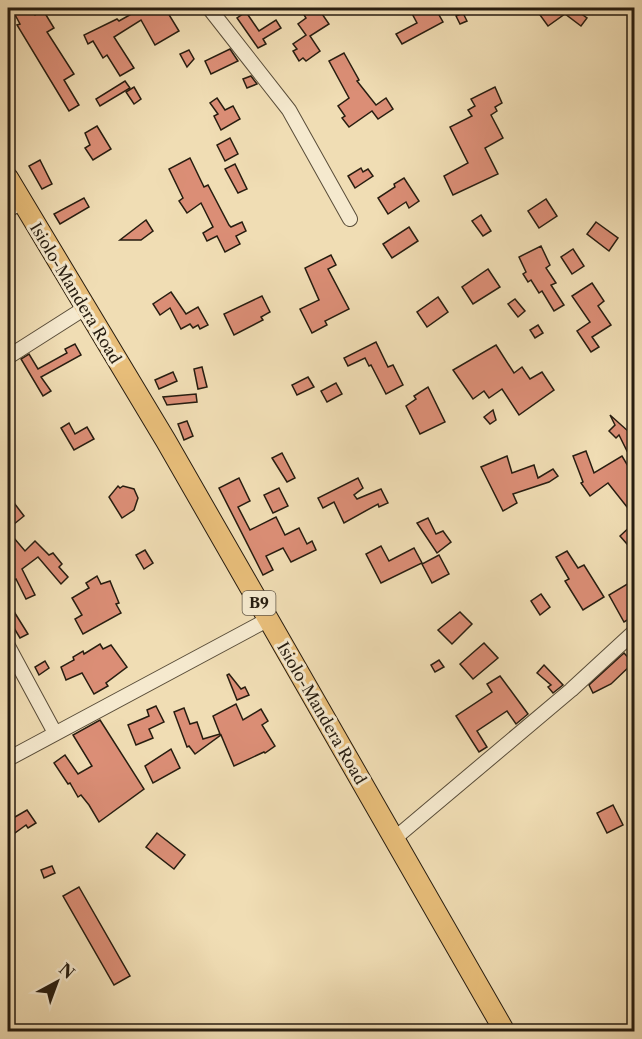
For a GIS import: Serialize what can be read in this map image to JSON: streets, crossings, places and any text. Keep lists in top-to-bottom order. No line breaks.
{"streets":{"highway":["Isiolo-Mandera Road","B9"]},"north":"top right"}
